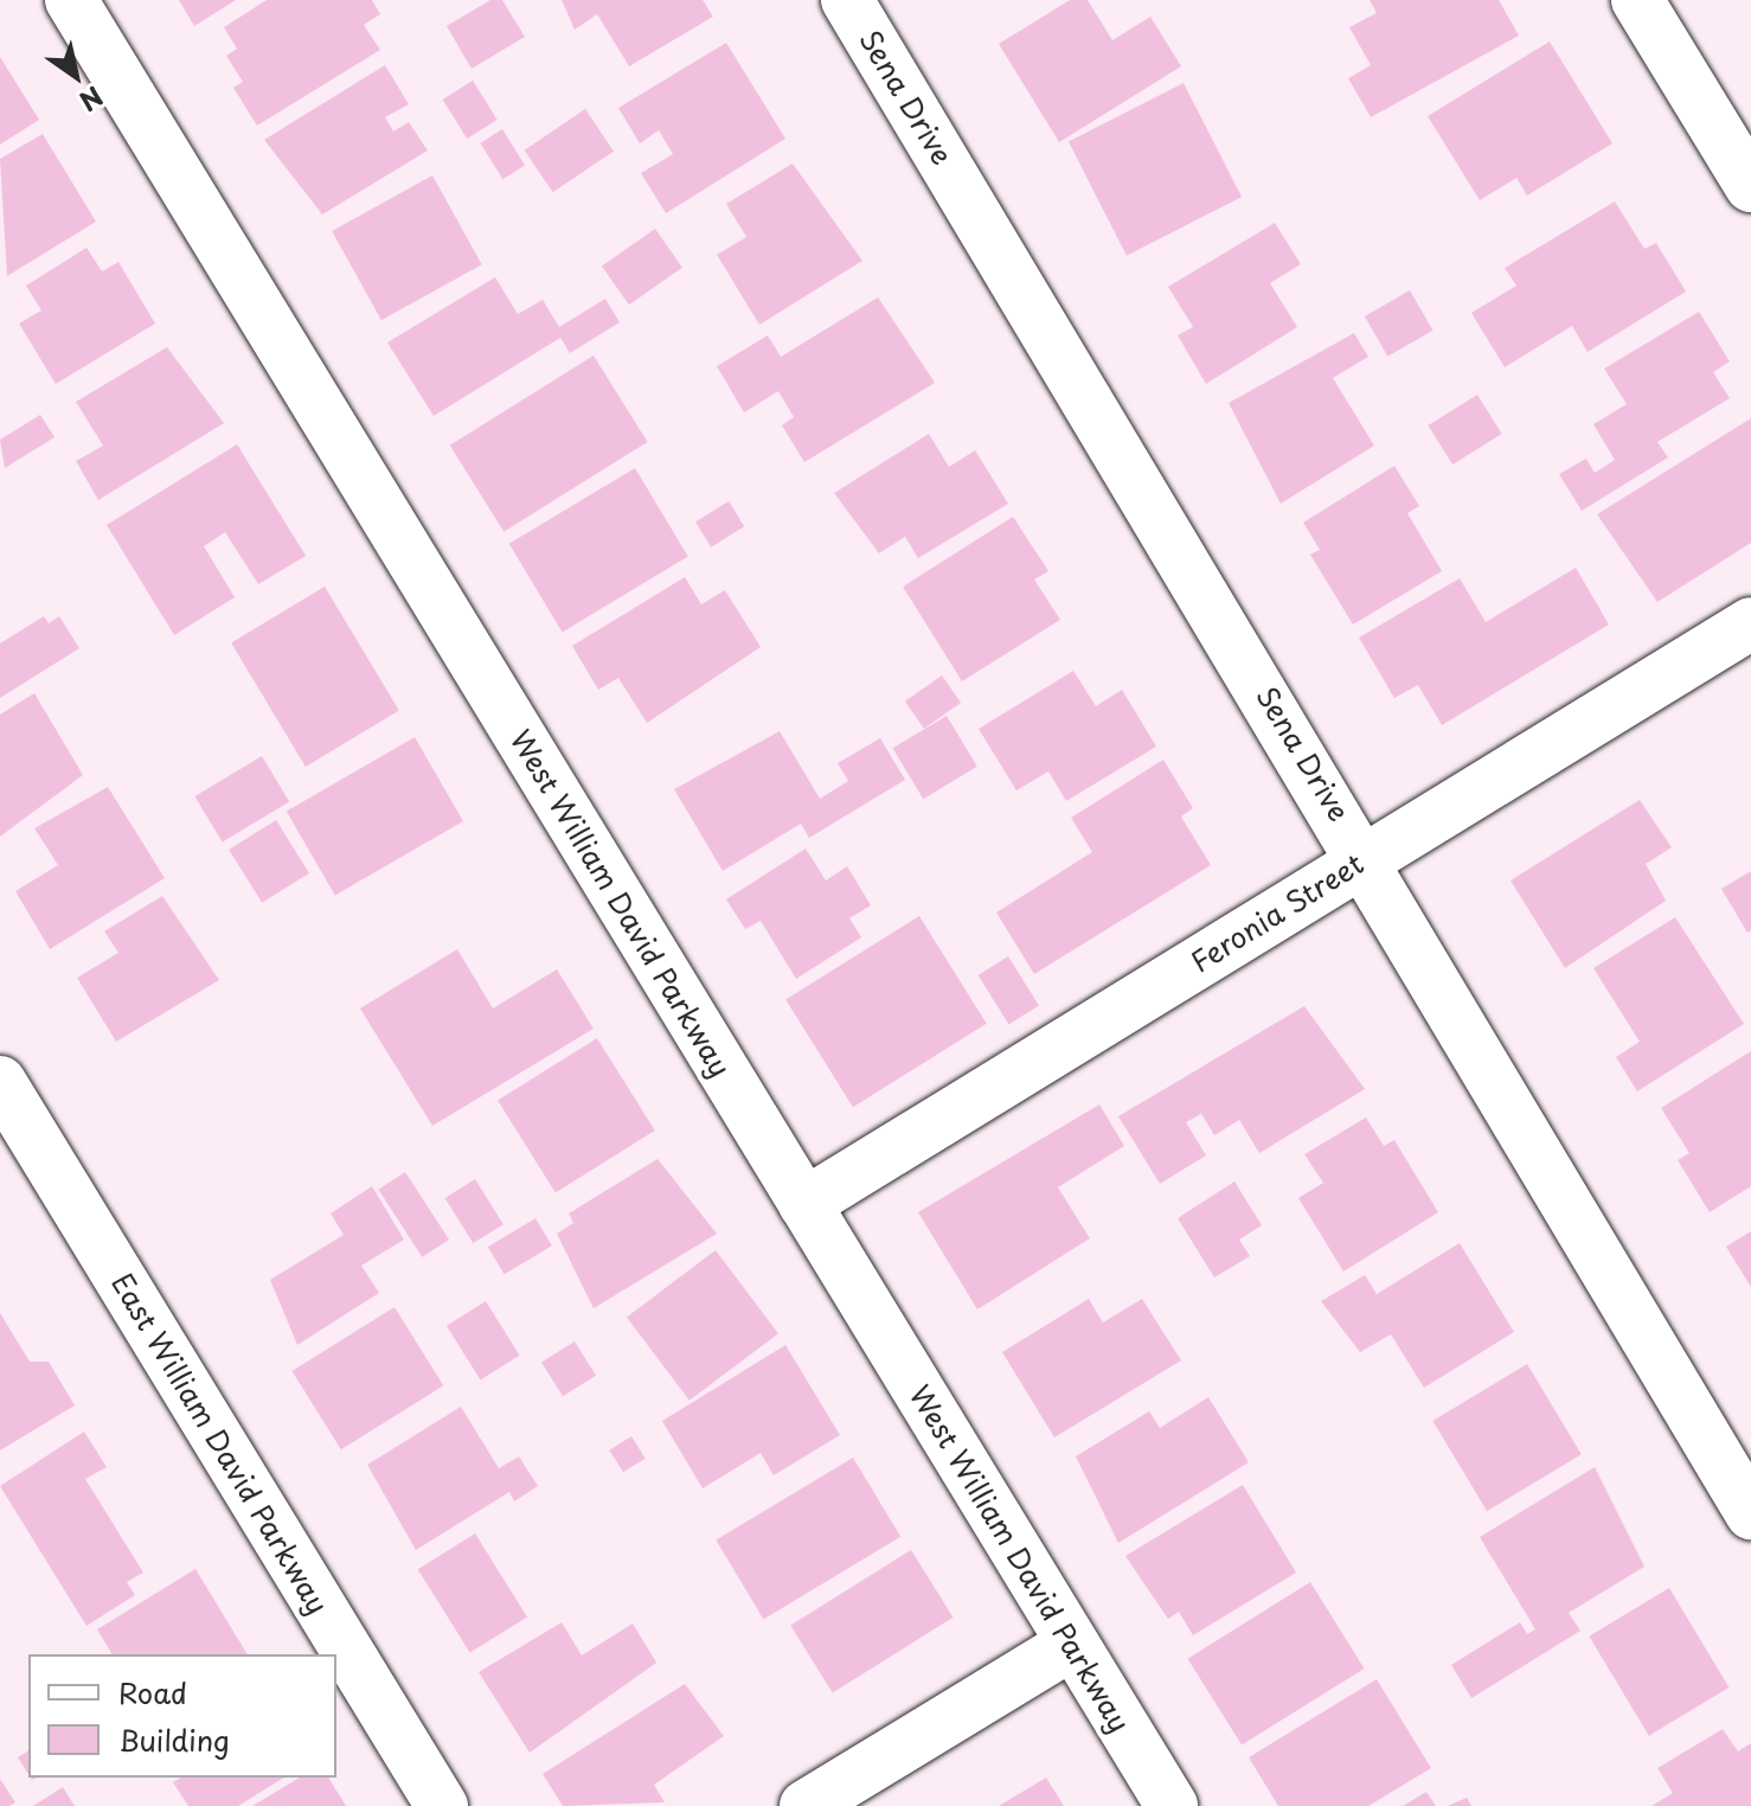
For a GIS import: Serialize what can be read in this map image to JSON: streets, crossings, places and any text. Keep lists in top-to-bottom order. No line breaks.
{"streets":{"street":["Sena Drive","West William David Parkway","Feronia Street","East William David Parkway"]},"crossings":[["Sena Drive","Feronia Street"],["West William David Parkway","Feronia Street"]],"legend":["Road","Building"],"north":"bottom right"}
